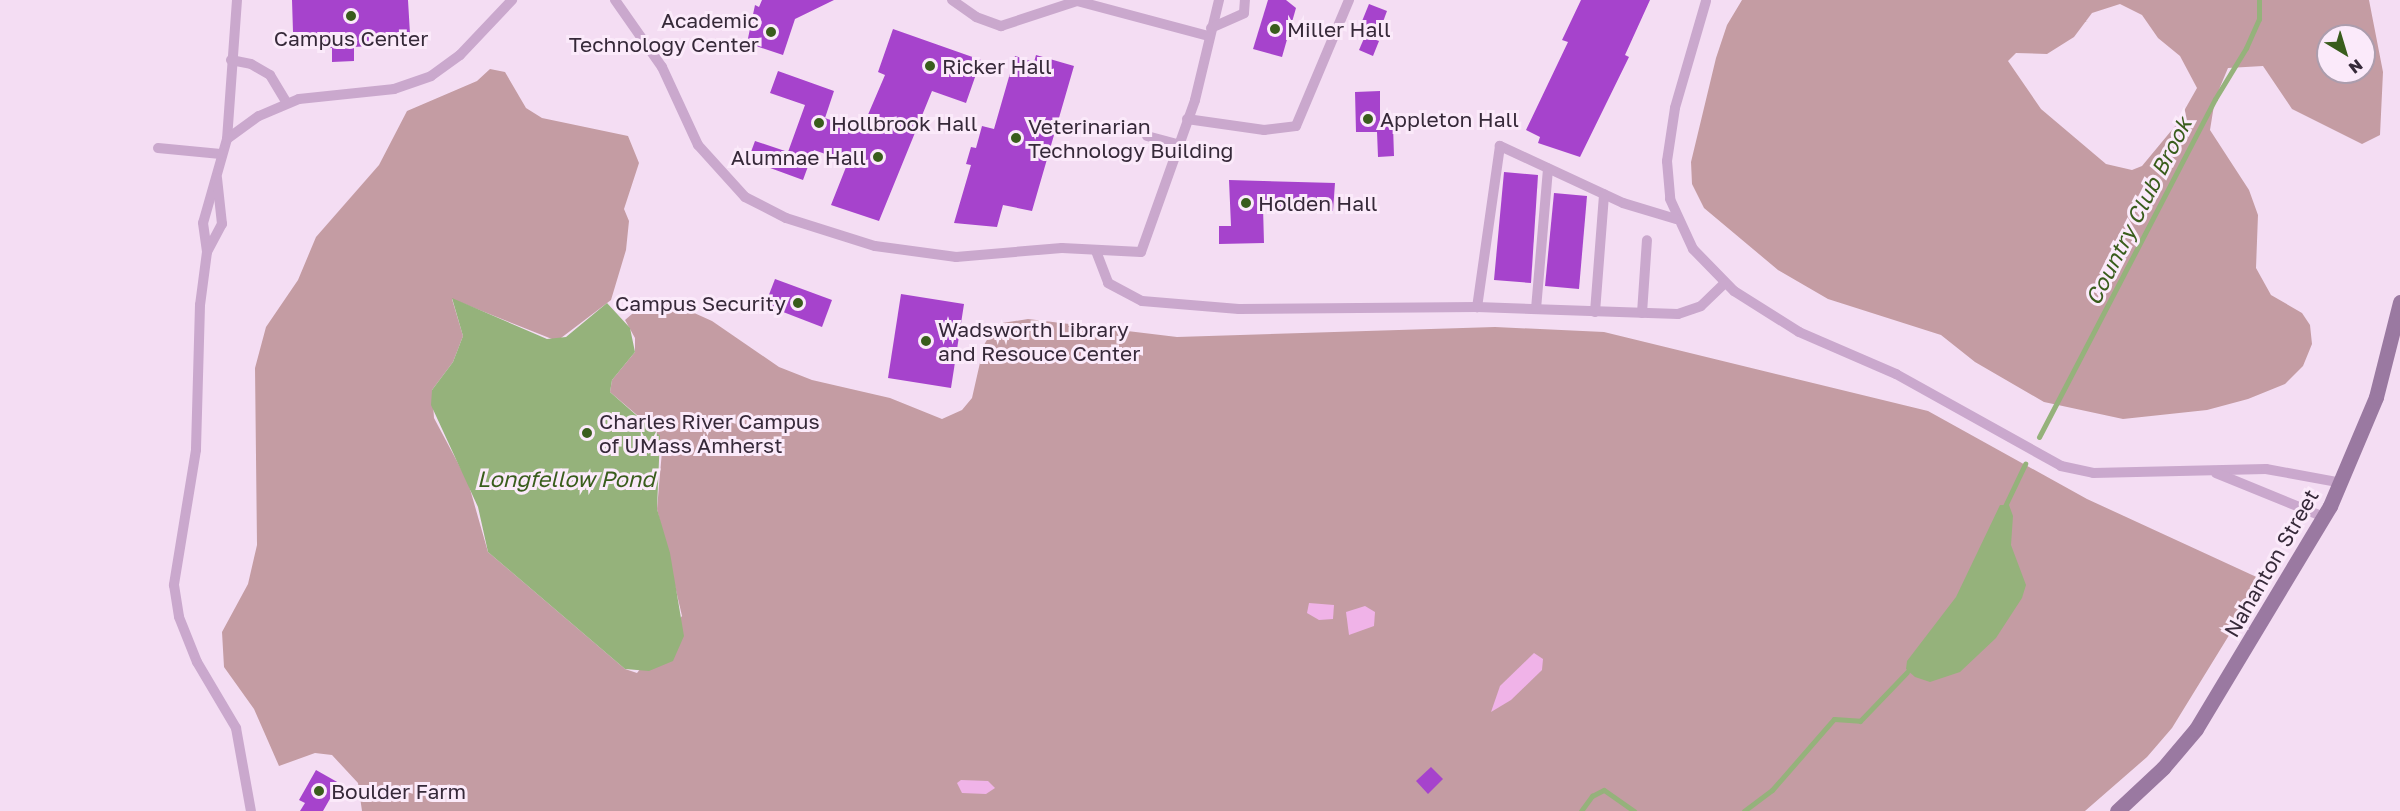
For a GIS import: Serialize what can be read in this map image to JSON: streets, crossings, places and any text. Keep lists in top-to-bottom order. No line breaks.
{"streets":{"main road":["Nahanton Street"]},"water":["Country Club Brook","Longfellow Pond"],"places":["Campus Center","Miller Hall","Academic Technology Center","Ricker Hall","Appleton Hall","Hollbrook Hall","Veterinarian Technology Building","Alumnae Hall","Holden Hall","Campus Security","Wadsworth Library and Resouce Center","Charles River Campus of UMass Amherst","Boulder Farm"],"north":"bottom right"}
